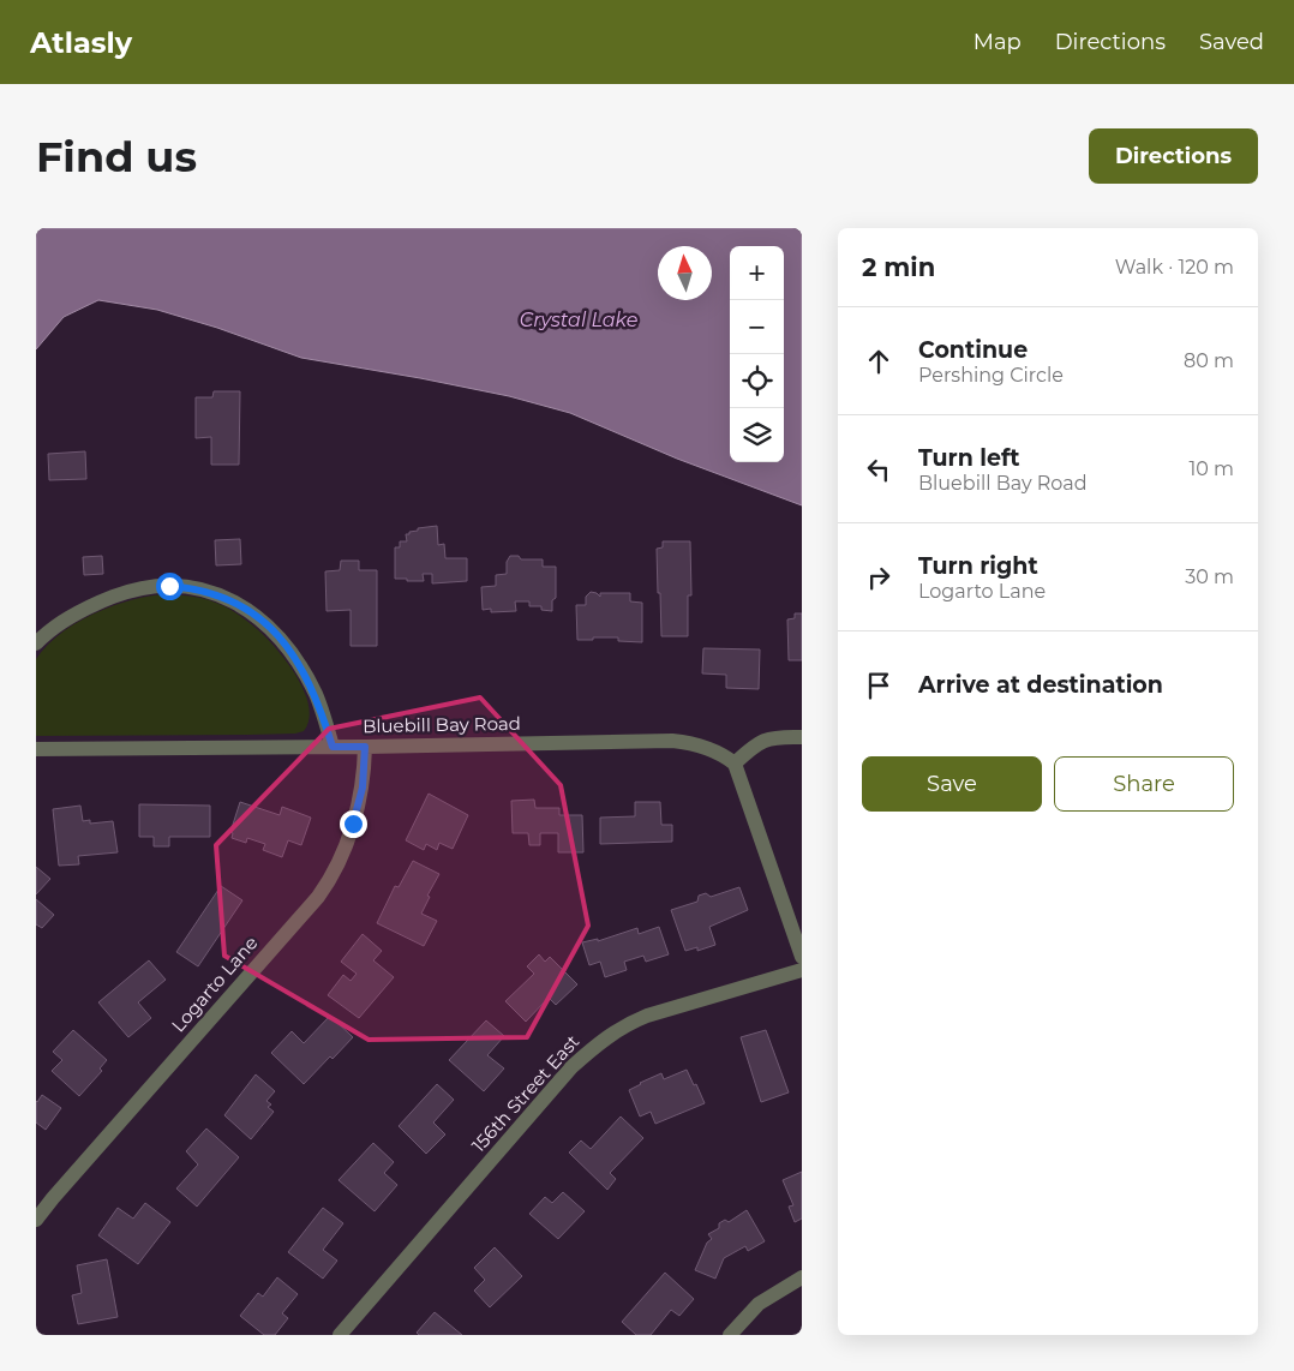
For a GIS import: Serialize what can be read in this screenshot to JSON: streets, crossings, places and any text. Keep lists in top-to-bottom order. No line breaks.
{"streets":{"street":["Bluebill Bay Road","Logarto Lane","156th Street East"]},"crossings":[["Bluebill Bay Road","Logarto Lane"]],"water":["Crystal Lake"],"north":"top","page":{"header":"Atlasly","nav":["Map","Directions","Saved"],"buttons":["Directions",["Save","Share"]],"title":"Find us","heading":["2 min","Walk · 120 m"],"map_buttons":["+","−"],"list":[["Continue","Pershing Circle","80 m"],["Turn left","Bluebill Bay Road","10 m"],["Turn right","Logarto Lane","30 m"],"Arrive at destination"]}}
